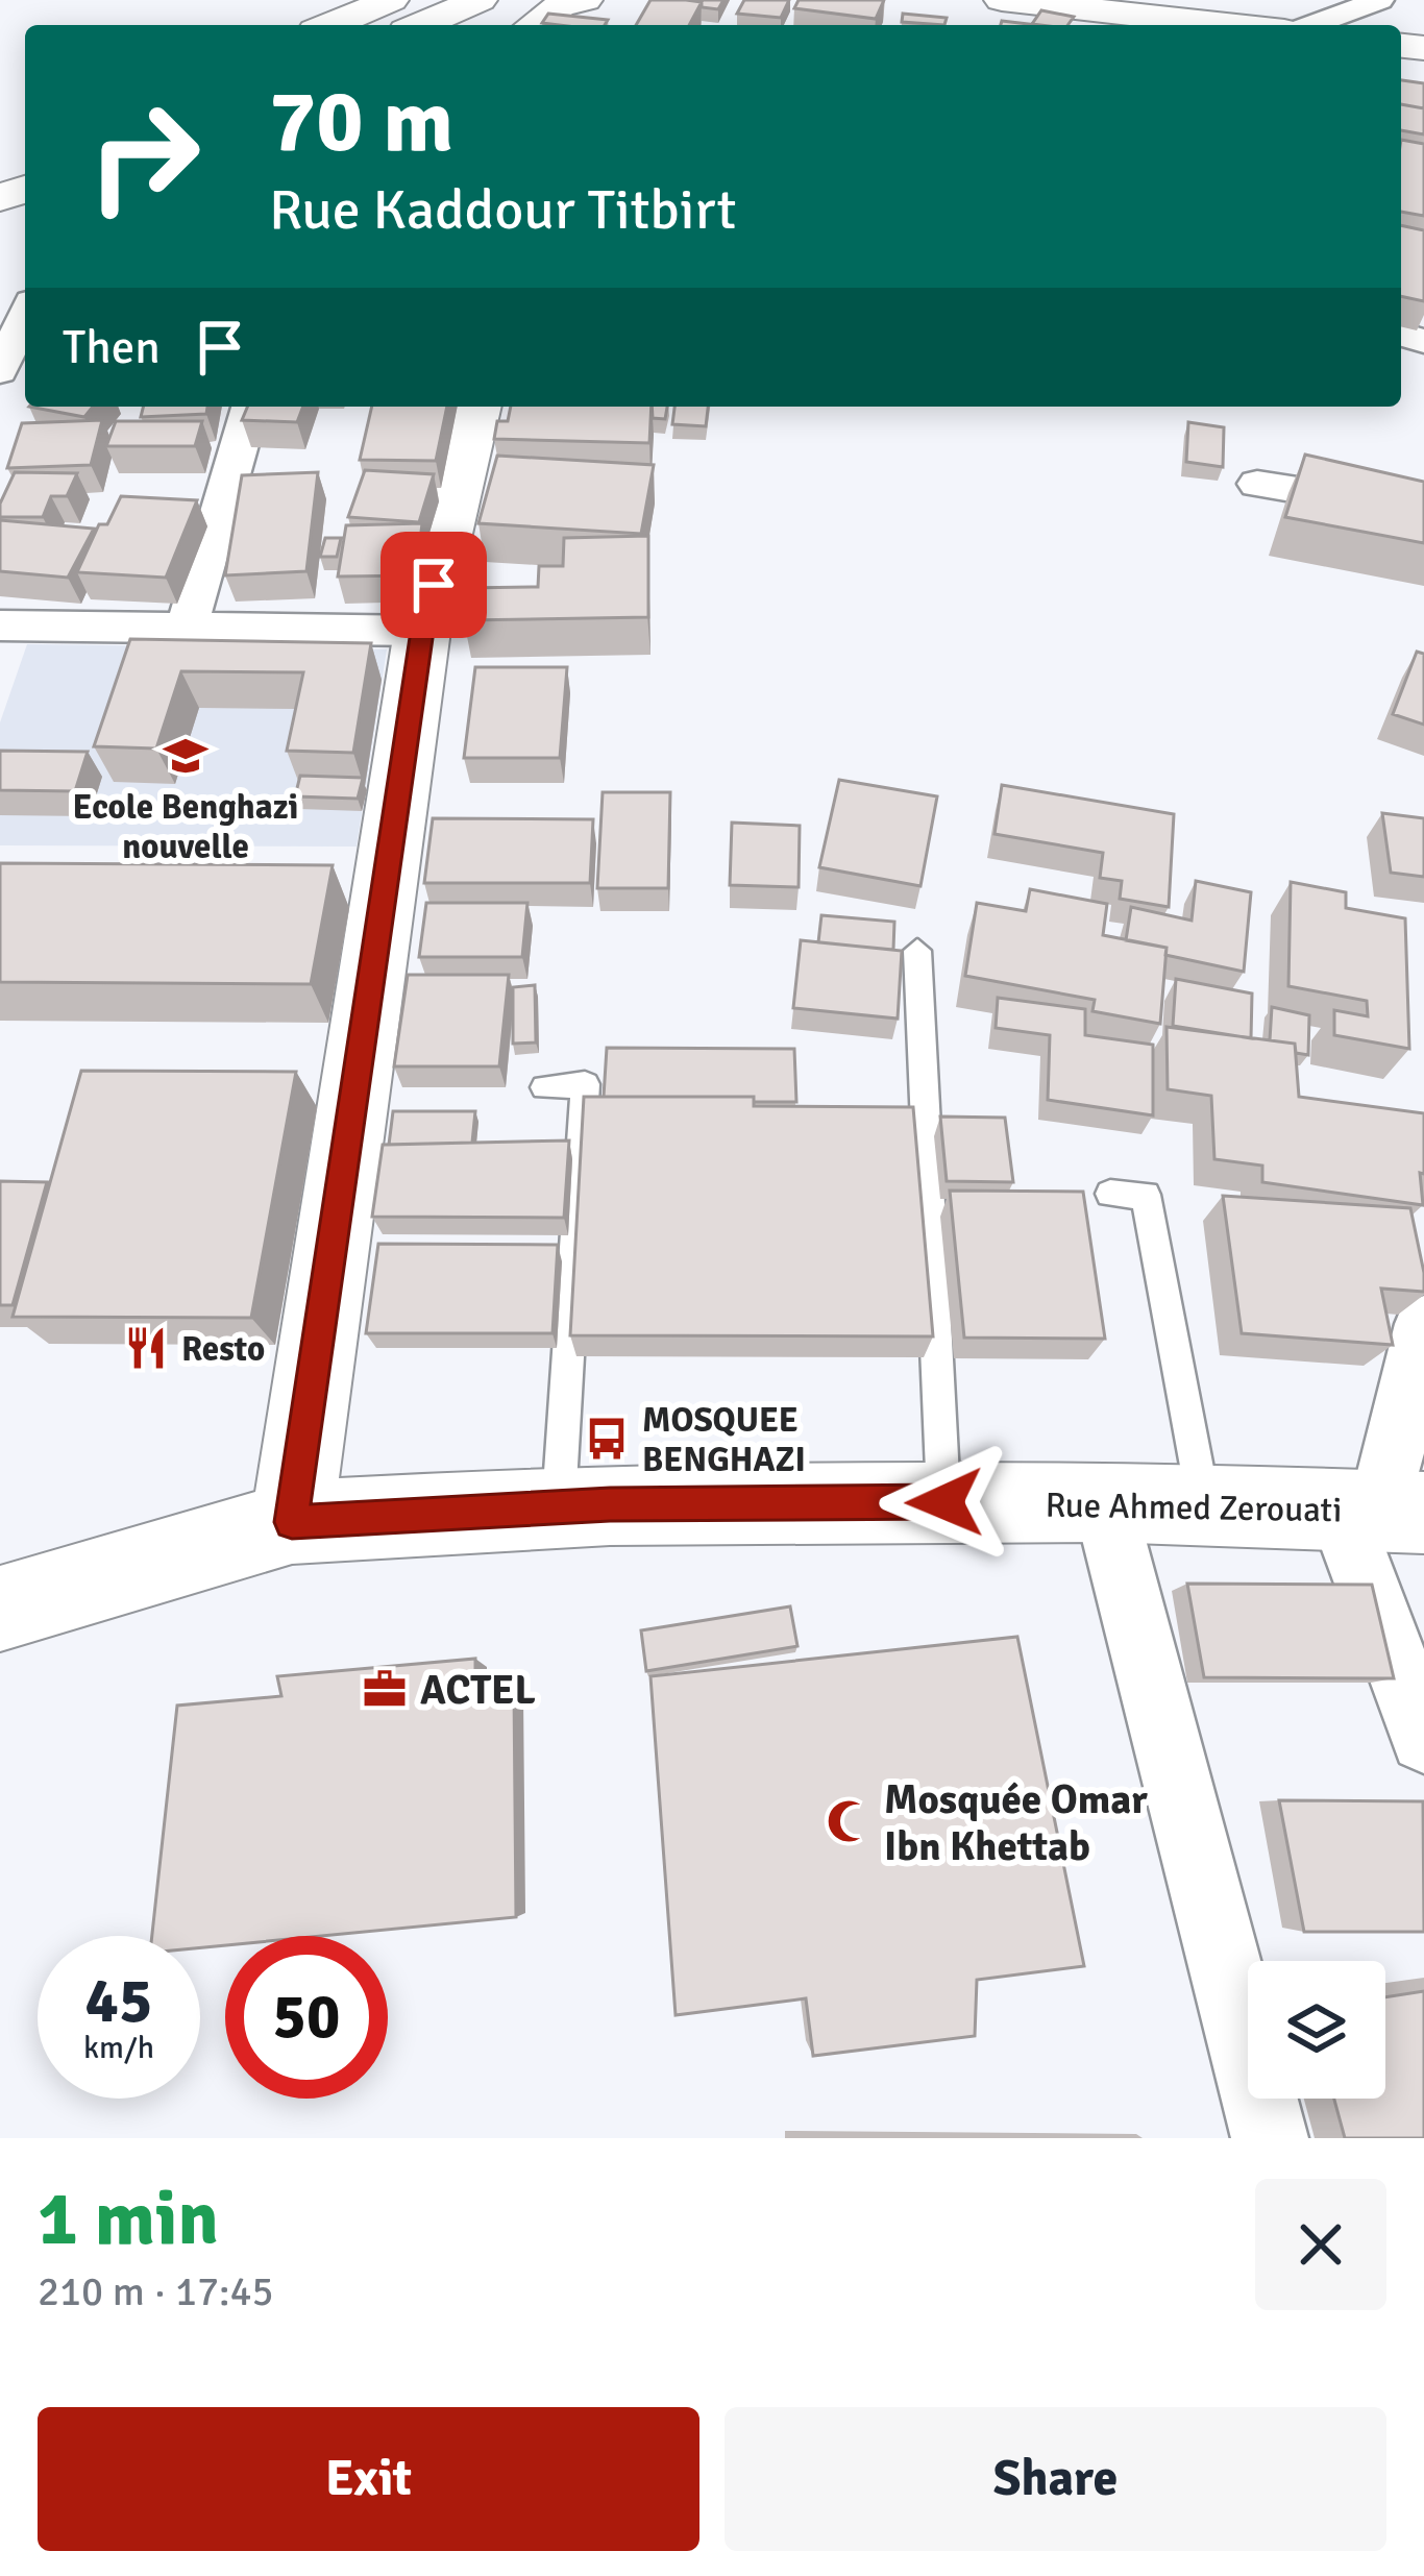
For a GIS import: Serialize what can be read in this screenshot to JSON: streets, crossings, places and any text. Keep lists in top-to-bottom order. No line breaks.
{"streets":{"main road":["Rue Ahmed Zerouati"]},"places":{"school or university":["Ecole Benghazi nouvelle"],"restaurant":["Resto"],"bus stop":["MOSQUEE BENGHAZI"],"office":["ACTEL"],"mosque":["Mosquée Omar Ibn Khettab"]},"page":{"turn":["70 m","Rue Kaddour Titbirt"],"then":"Then","speed":"45 km/h","limit":"50","heading":["1 min","210 m · 17:45"],"buttons":["Exit","Share"]}}
